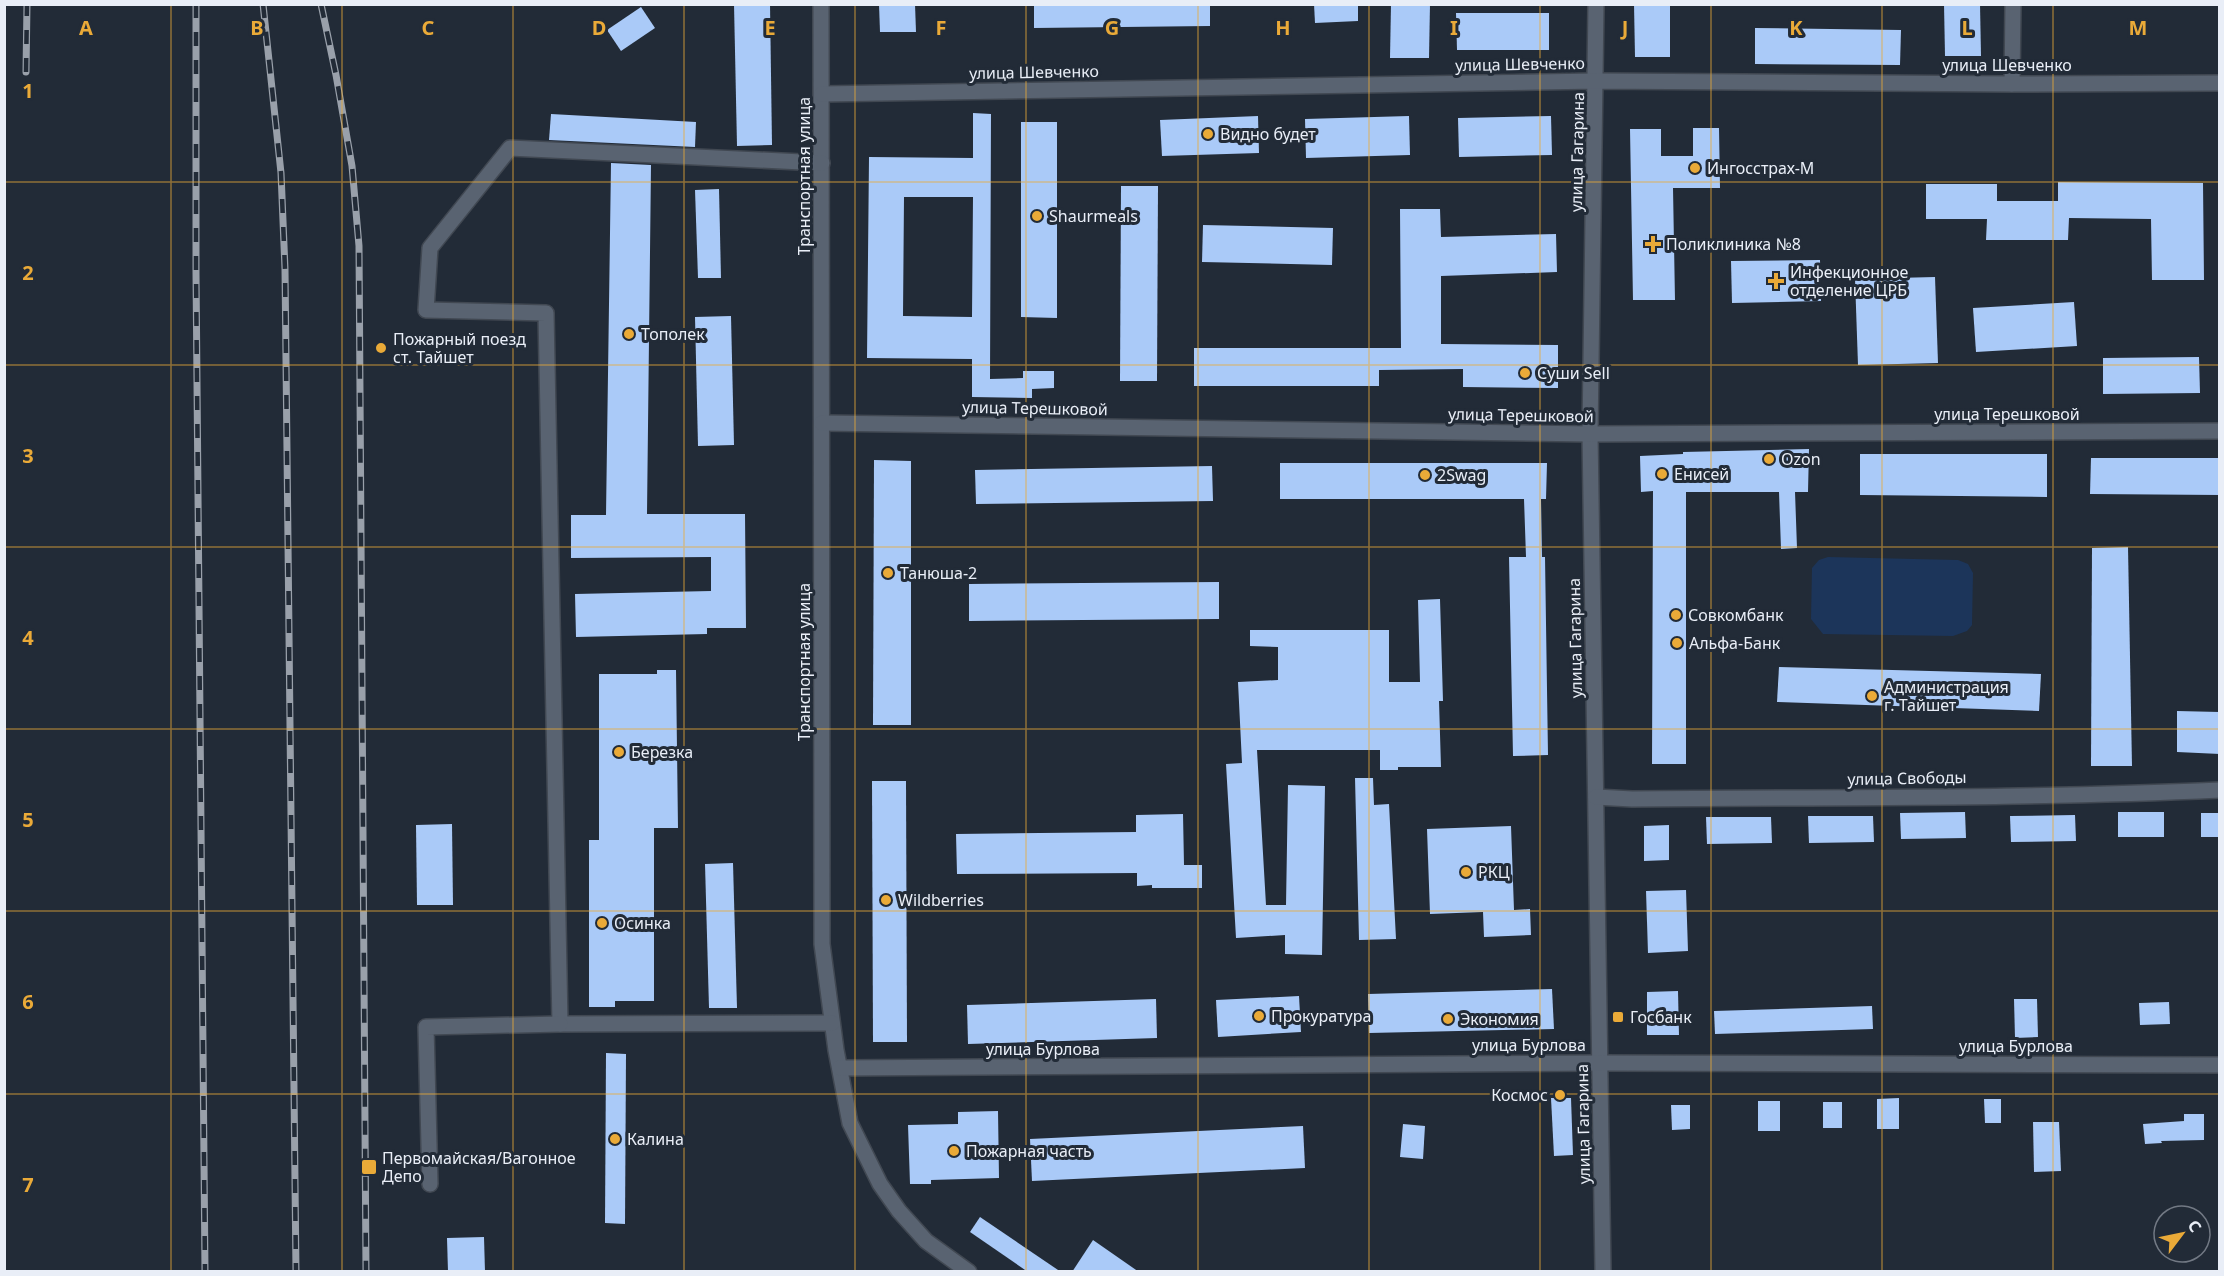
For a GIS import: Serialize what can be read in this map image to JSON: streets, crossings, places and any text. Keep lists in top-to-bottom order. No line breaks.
{"streets":{"street":["улица Шевченко","улица Гагарина","Транспортная улица","улица Терешковой","улица Свободы","улица Бурлова"]},"crossings":[["улица Шевченко","улица Гагарина"],["улица Шевченко","Транспортная улица"],["улица Гагарина","улица Терешковой"],["улица Гагарина","улица Свободы"],["улица Гагарина","улица Бурлова"],["Транспортная улица","улица Терешковой"],["Транспортная улица","улица Бурлова"]],"places":{"other":["Видно будет","Ингосстрах-М","Shaurmeals","Тополек","Пожарный поезд ст. Тайшет","Суши Sell","Ozon","Енисей","2Swag","Танюша-2","Совкомбанк","Альфа-Банк","Администрация г. Тайшет","Березка","РКЦ","Wildberries","Осинка","Прокуратура","Экономия","Космос","Калина","Пожарная часть"],"health":["Поликлиника №8","Инфекционное отделение ЦРБ"],"transit":["Госбанк","Первомайская/Вагонное Депо"]},"north":"top right","grid":{"columns":["A","B","C","D","E","F","G","H","I","J","K","L","M"],"rows":["1","2","3","4","5","6","7"]}}
